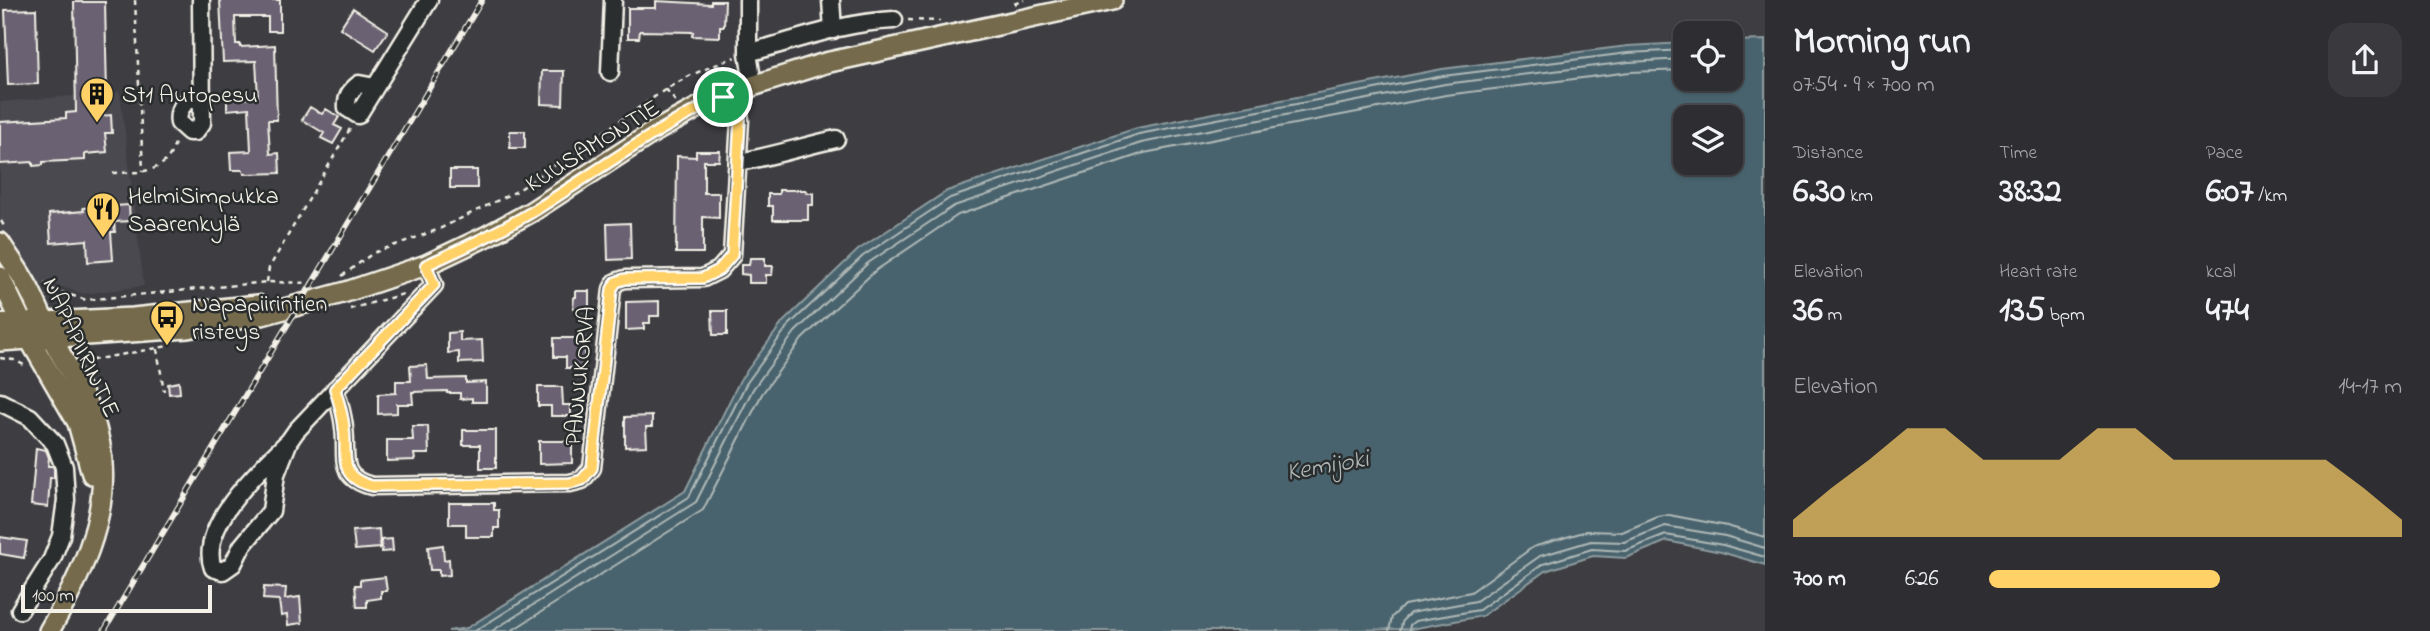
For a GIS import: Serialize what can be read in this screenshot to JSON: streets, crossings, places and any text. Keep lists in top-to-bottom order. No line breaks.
{"streets":{"main road":["KUUSAMONTIE","NAPAPIIRINTIE"],"street":["PANNUKORVA"]},"crossings":[["KUUSAMONTIE","NAPAPIIRINTIE"],["KUUSAMONTIE","PANNUKORVA"]],"water":["Kemijoki"],"places":{"building":["St1 Autopesu"],"restaurant":["HelmiSimpukka Saarenkylä"],"bus stop":["Napapiirintien risteys"]},"scale_bar":"100 m","page":{"heading":["Morning run","07:54 · 9 × 700 m"],"stats":[["Distance","6.30 km"],["Time","38:32"],["Pace","6:07 /km"],["Elevation","36 m"],["Heart rate","135 bpm"],["kcal","474"]],"chart":["Elevation","14–17 m"],"list":[{"name":"700 m","note":"6:26"}],"scale":"100 m"}}
